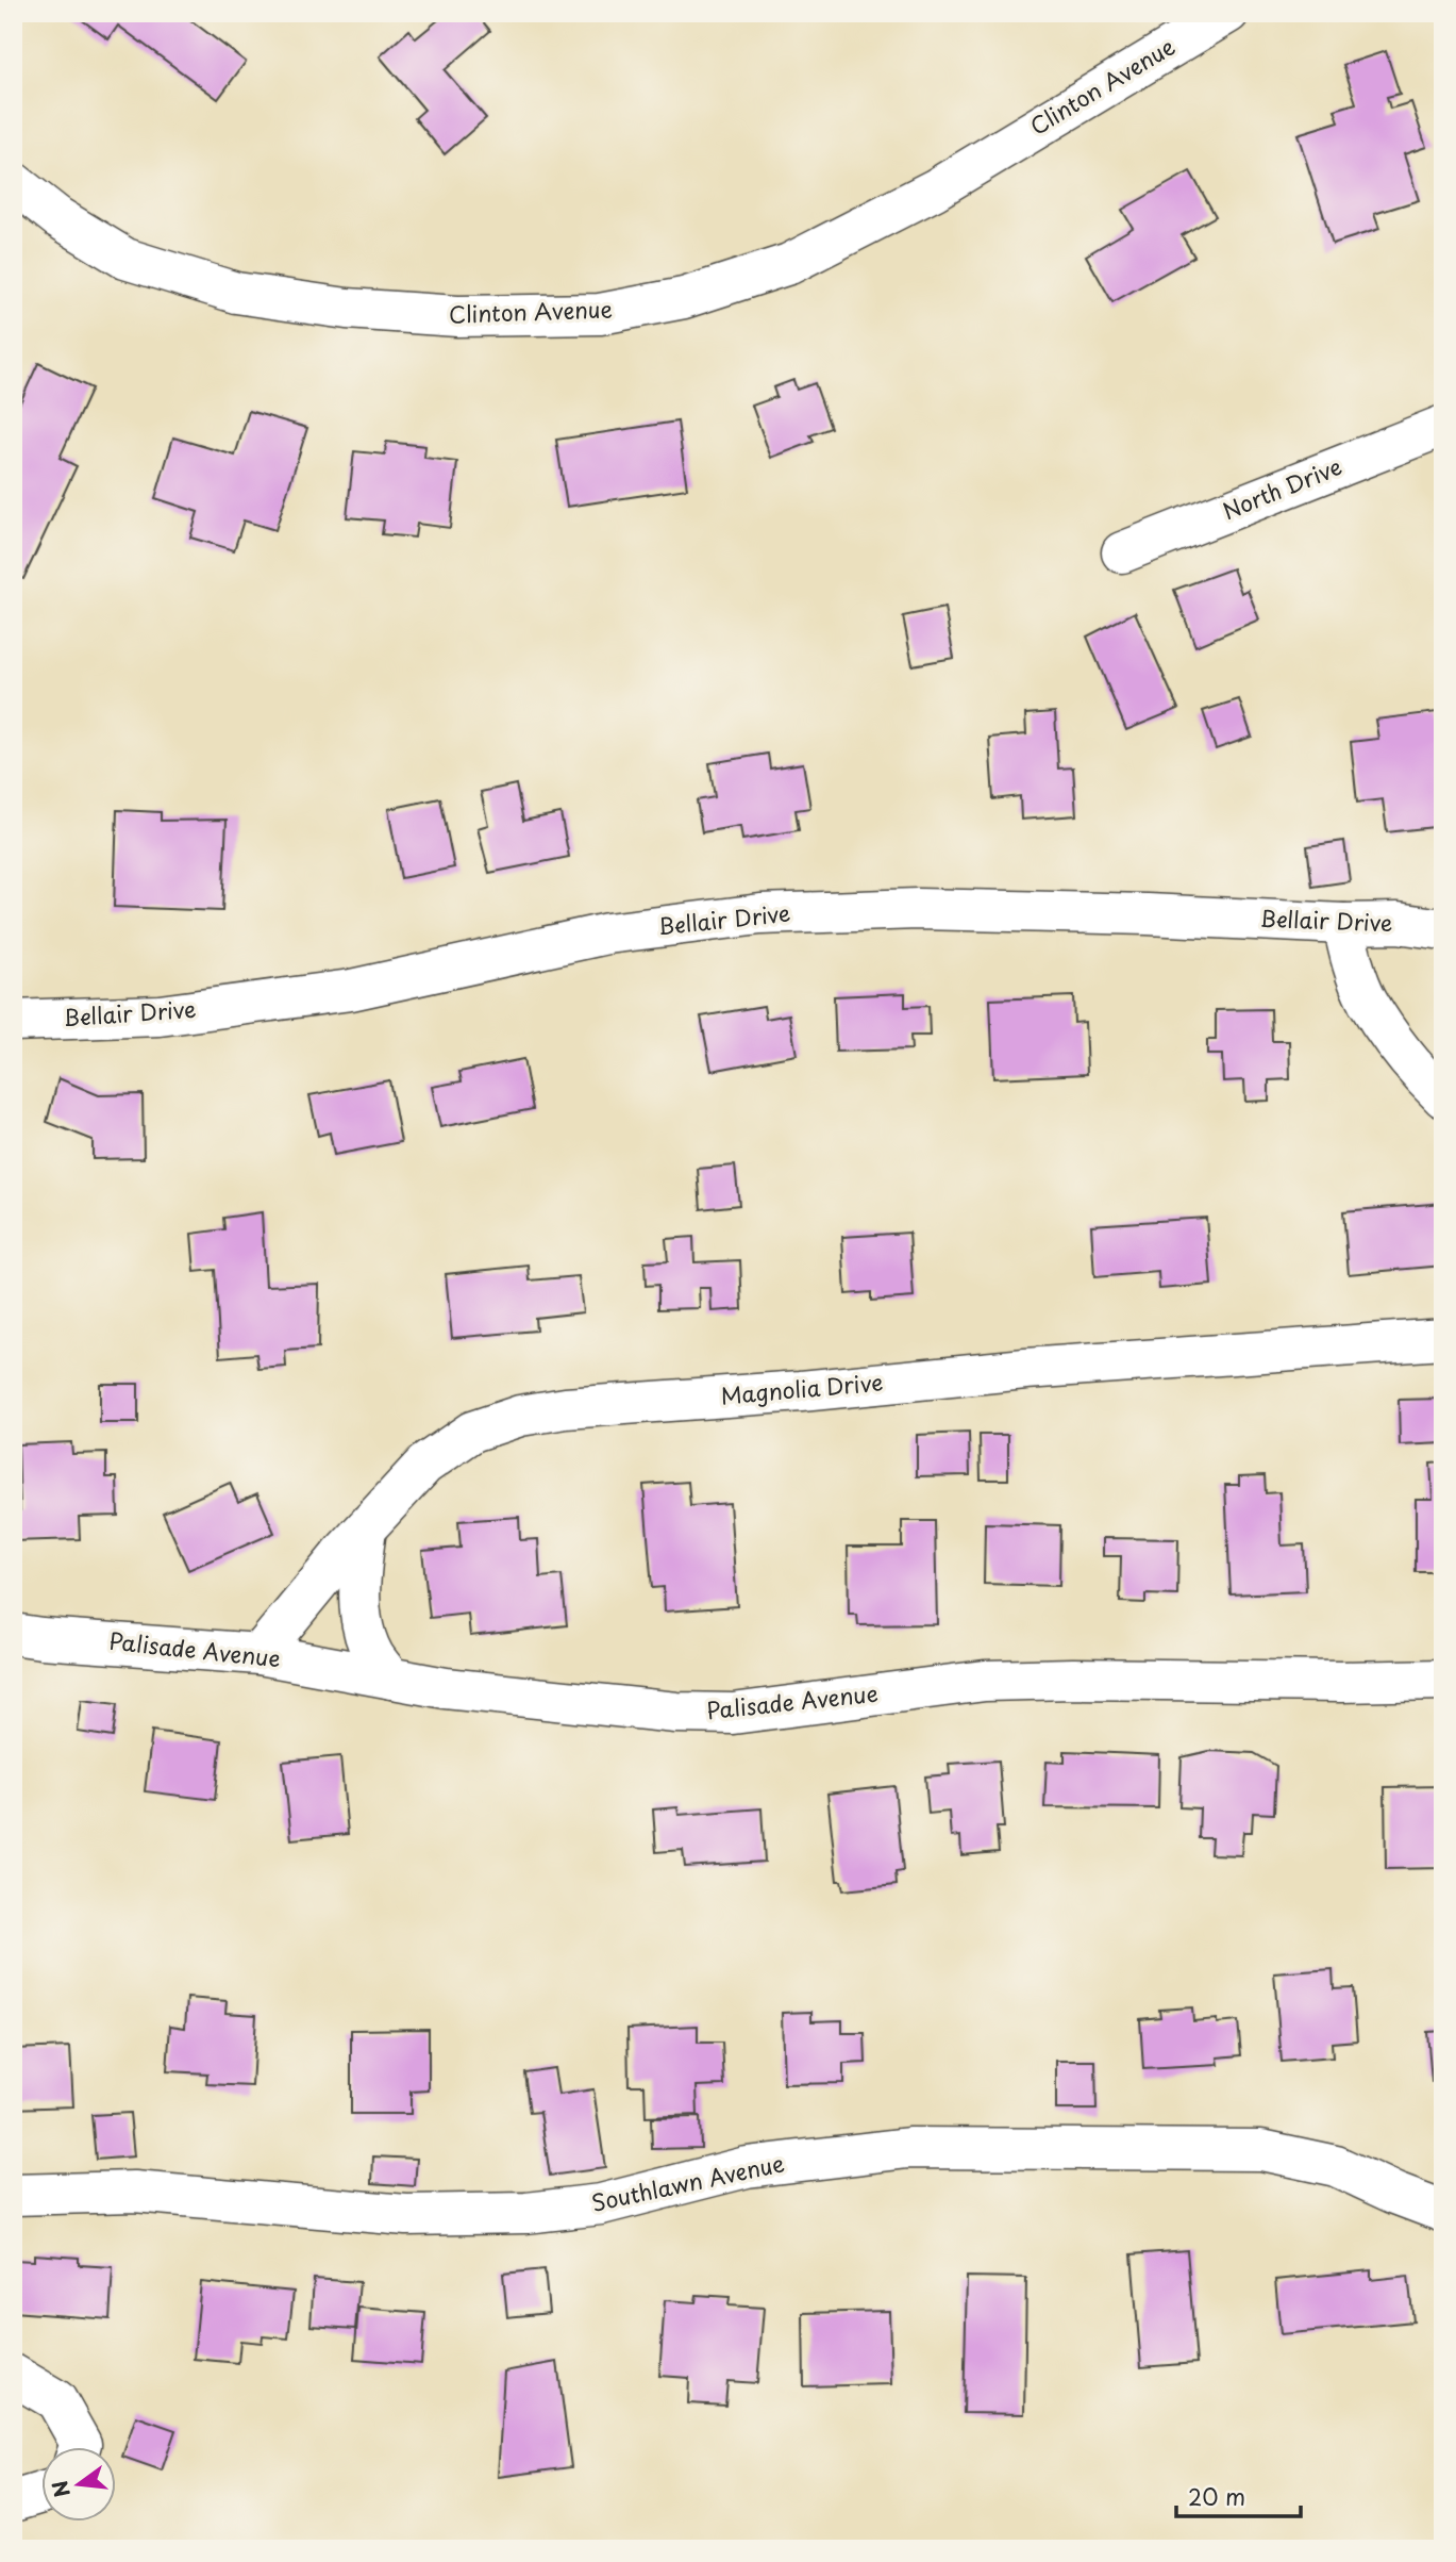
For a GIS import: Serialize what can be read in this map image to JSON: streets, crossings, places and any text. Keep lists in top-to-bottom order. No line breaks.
{"streets":{"street":["Clinton Avenue","North Drive","Bellair Drive","Magnolia Drive","Palisade Avenue","Southlawn Avenue"]},"crossings":[["Magnolia Drive","Palisade Avenue"]],"scale_bar":"20 m","north":"left"}
